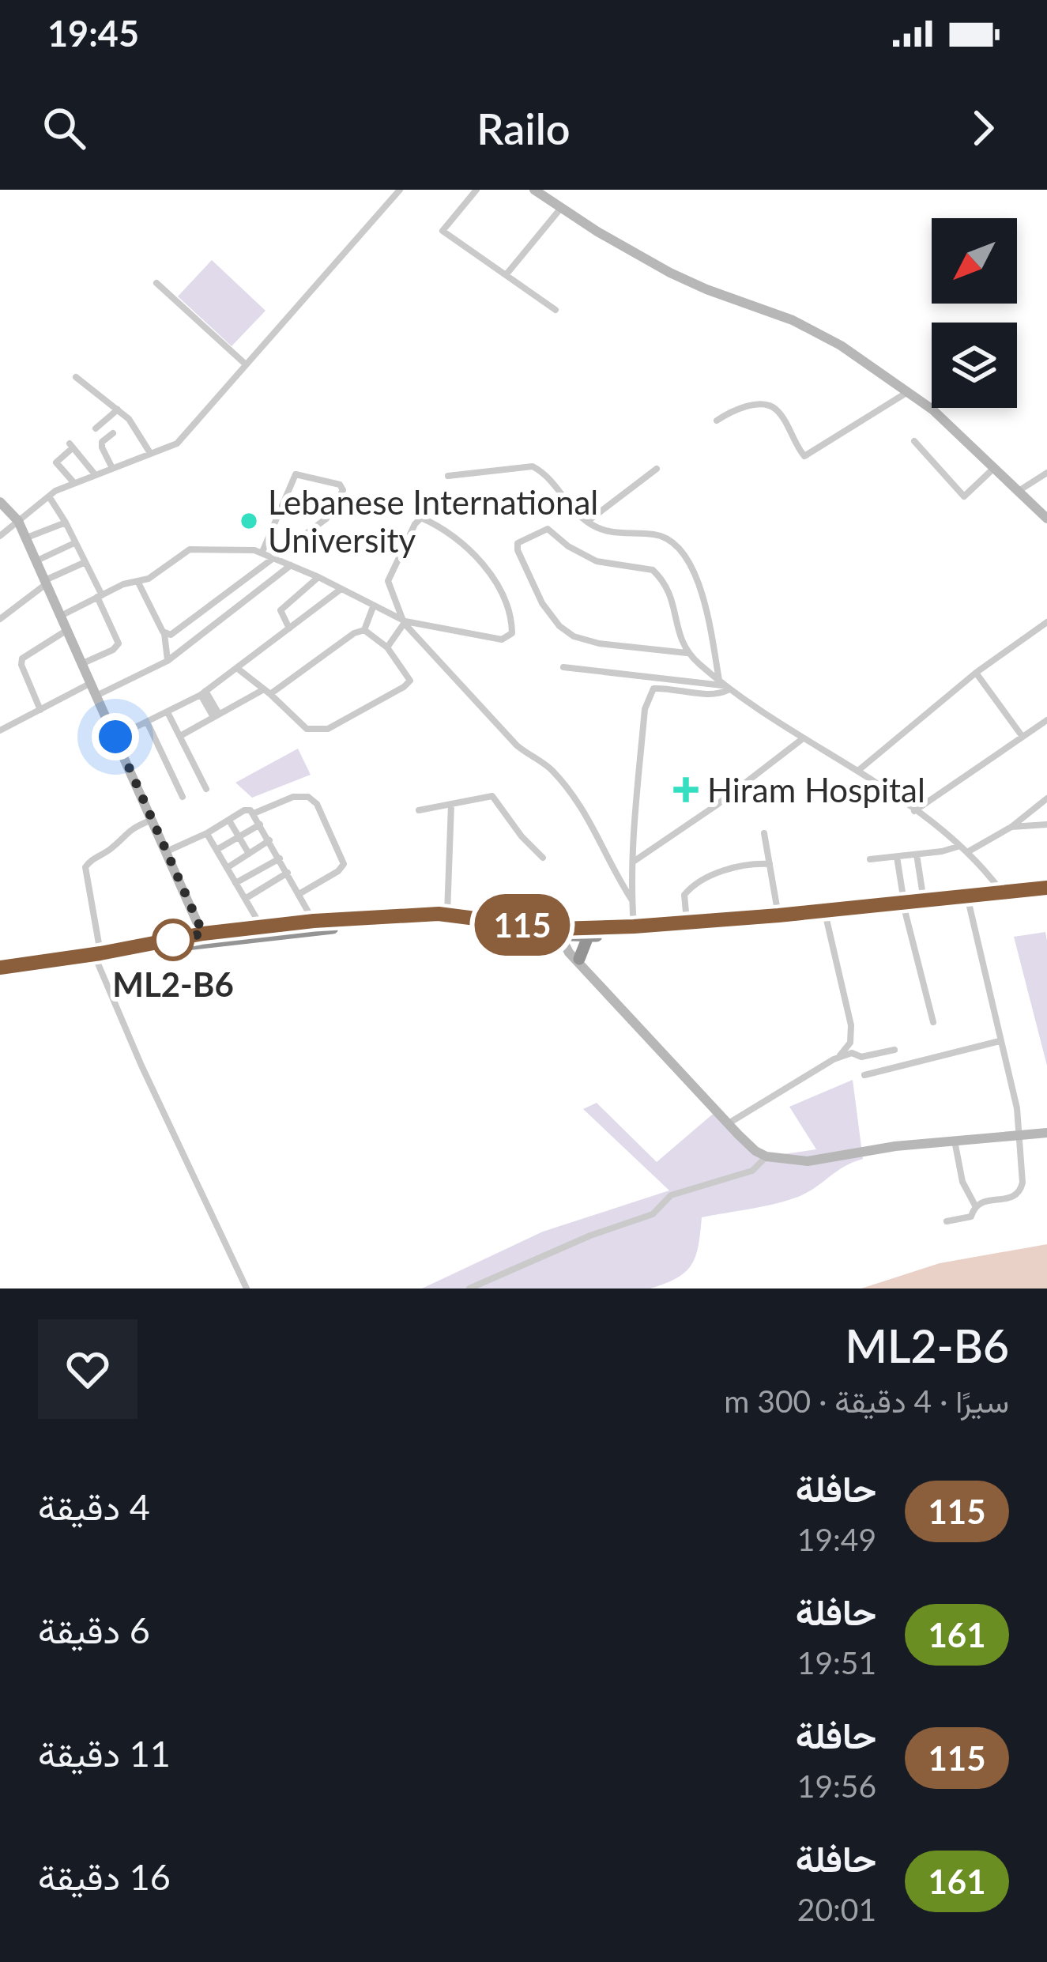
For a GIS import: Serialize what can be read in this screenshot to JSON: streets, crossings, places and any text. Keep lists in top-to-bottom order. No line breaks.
{"places":{"other":["Lebanese International University","ML2-B6"],"health":["Hiram Hospital"]},"lines":["bus line 115"],"north":"bottom left","page":{"status":"19:45","header":"Railo","on_map":"115","heading":["ML2-B6","سيرًا · 4 دقيقة · 300 m"],"list":[{"mark":"115","name":"حافلة","note":"19:49","value":"4 دقيقة"},{"mark":"161","name":"حافلة","note":"19:51","value":"6 دقيقة"},{"mark":"115","name":"حافلة","note":"19:56","value":"11 دقيقة"},{"mark":"161","name":"حافلة","note":"20:01","value":"16 دقيقة"}]}}
